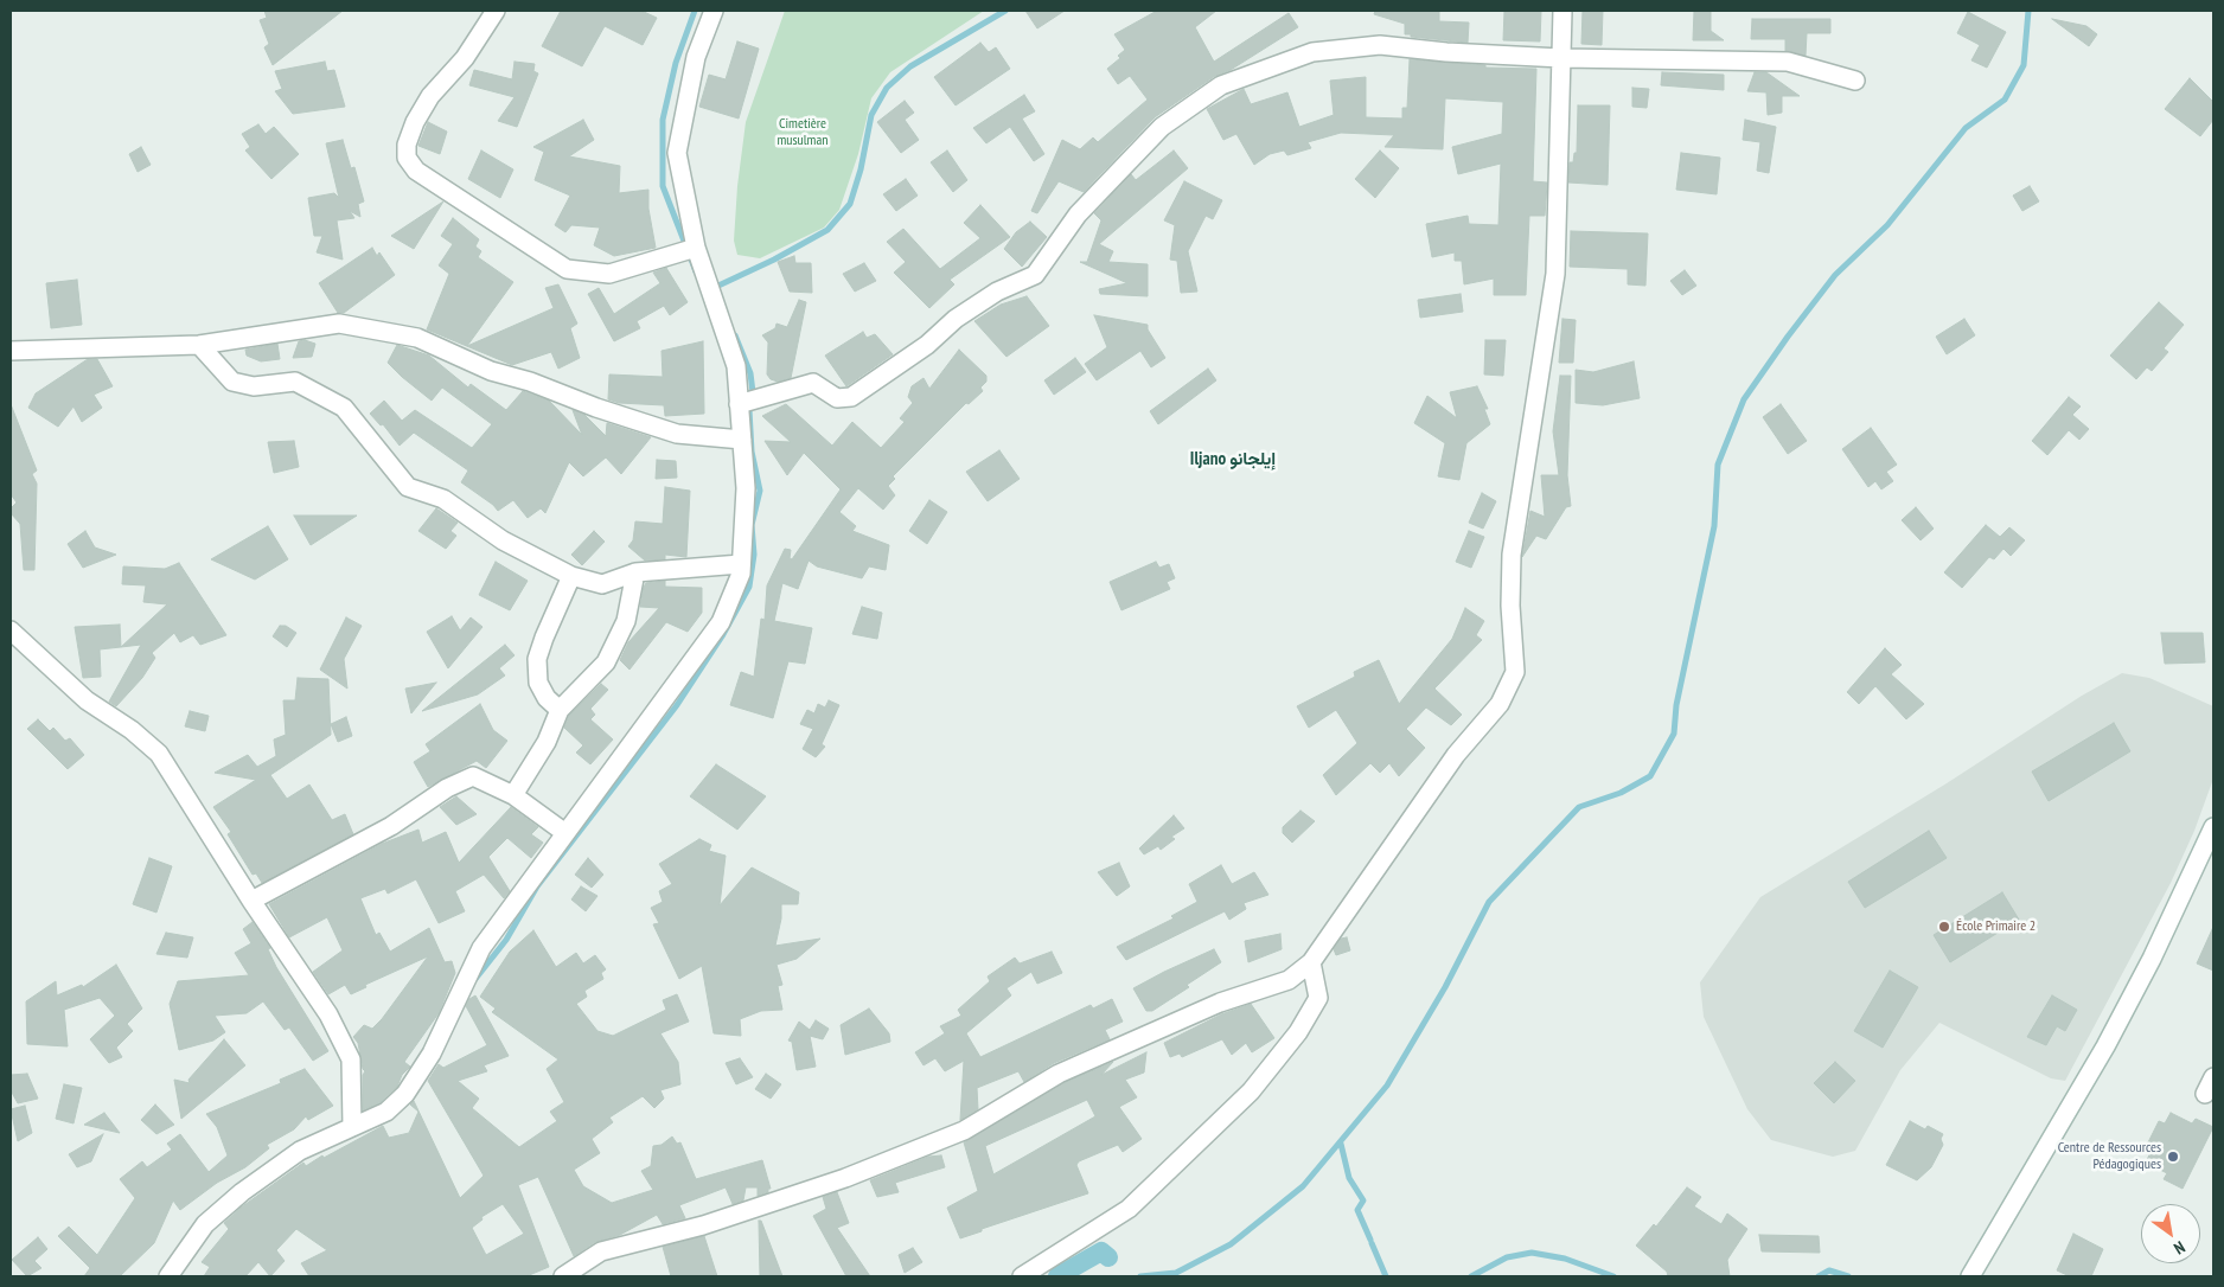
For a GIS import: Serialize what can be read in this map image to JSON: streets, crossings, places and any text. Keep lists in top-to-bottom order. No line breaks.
{"districts":["Iljano إيلجانو"],"parks":["Cimetière musulman"],"places":["École Primaire 2","Centre de Ressources Pédagogiques"],"north":"bottom right"}
